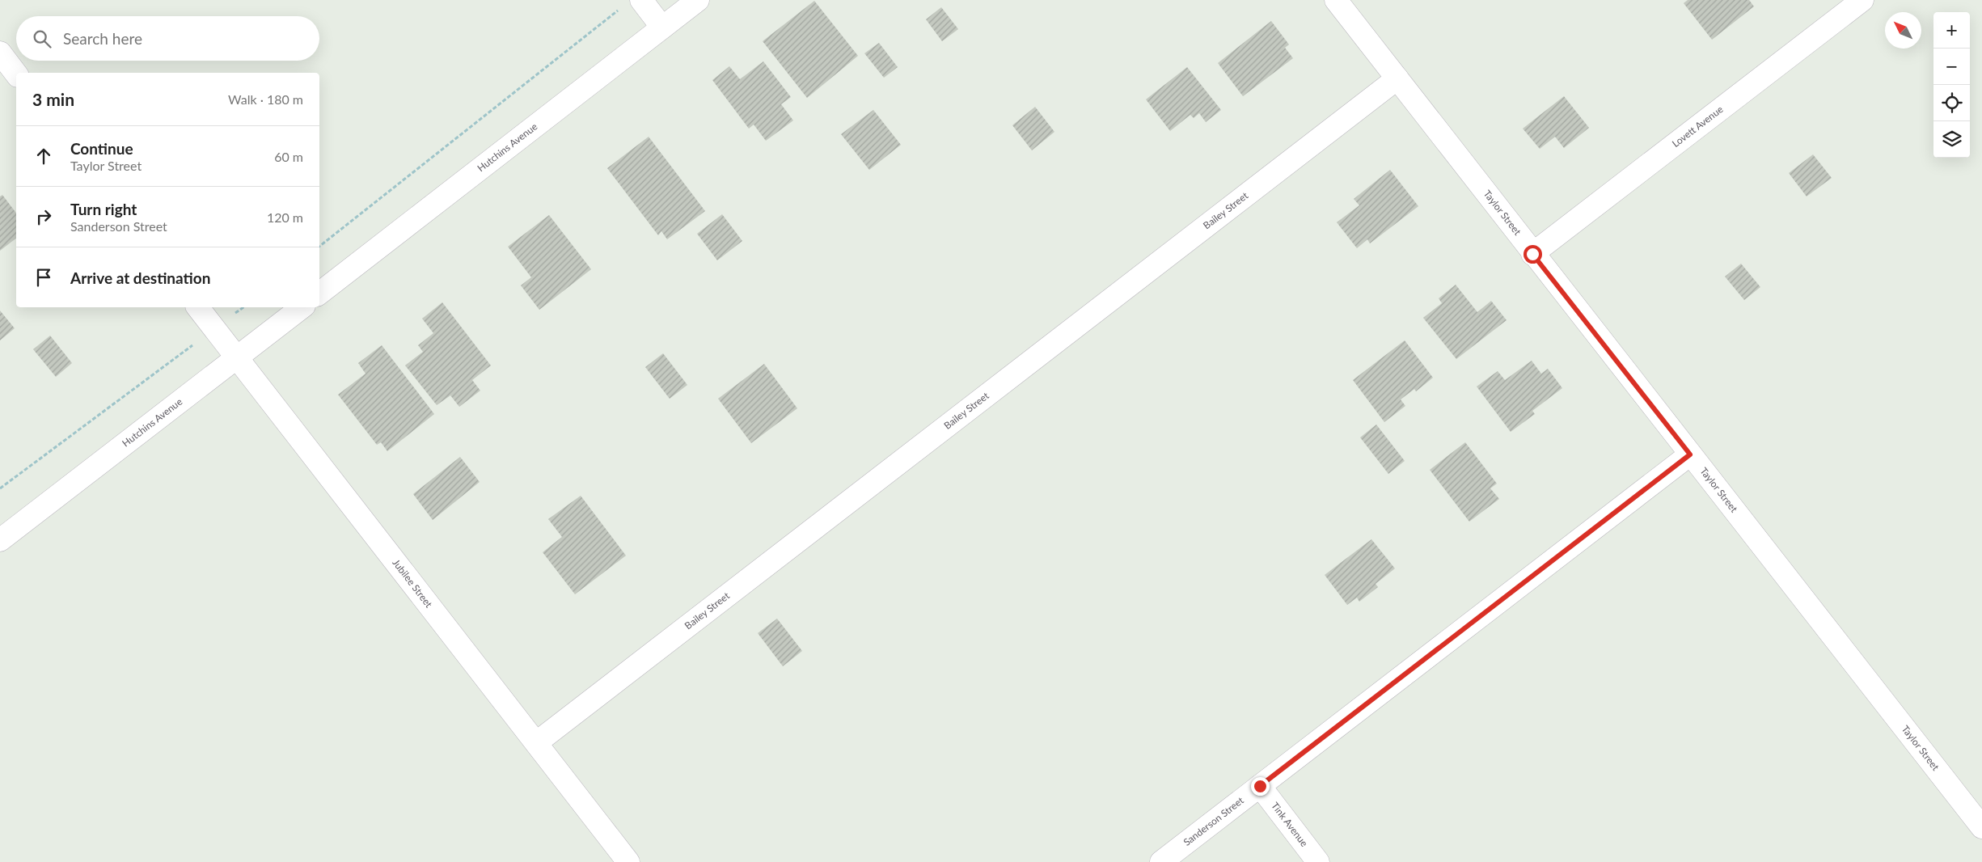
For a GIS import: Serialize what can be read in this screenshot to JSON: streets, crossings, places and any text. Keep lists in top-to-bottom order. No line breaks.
{"streets":{"street":["Lovett Avenue","Hutchins Avenue","Bailey Street","Taylor Street","Jubilee Street","Sanderson Street","Tink Avenue"]},"crossings":[["Lovett Avenue","Taylor Street"],["Hutchins Avenue","Jubilee Street"],["Bailey Street","Taylor Street"],["Bailey Street","Jubilee Street"],["Taylor Street","Sanderson Street"],["Sanderson Street","Tink Avenue"]],"north":"top left","page":{"map_buttons":["+","−"],"search":"Search here","heading":["3 min","Walk · 180 m"],"list":[["Continue","Taylor Street","60 m"],["Turn right","Sanderson Street","120 m"],"Arrive at destination"]}}
